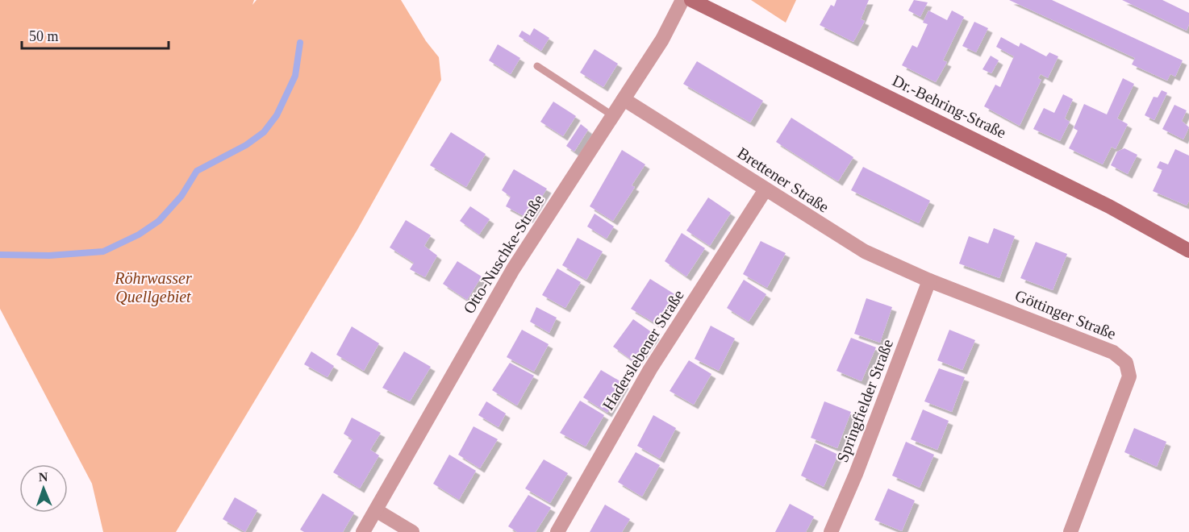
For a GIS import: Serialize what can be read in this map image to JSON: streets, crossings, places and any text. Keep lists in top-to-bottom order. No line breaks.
{"streets":{"street":["Dr.-Behring-Straße","Brettener Straße","Otto-Nuschke-Straße","Göttinger Straße","Haderslebener Straße","Springfielder Straße"]},"crossings":[["Brettener Straße","Otto-Nuschke-Straße"],["Brettener Straße","Göttinger Straße"],["Brettener Straße","Haderslebener Straße"],["Brettener Straße","Springfielder Straße"],["Göttinger Straße","Springfielder Straße"]],"parks":["Röhrwasser Quellgebiet"],"scale_bar":"50 m","north":"top"}
